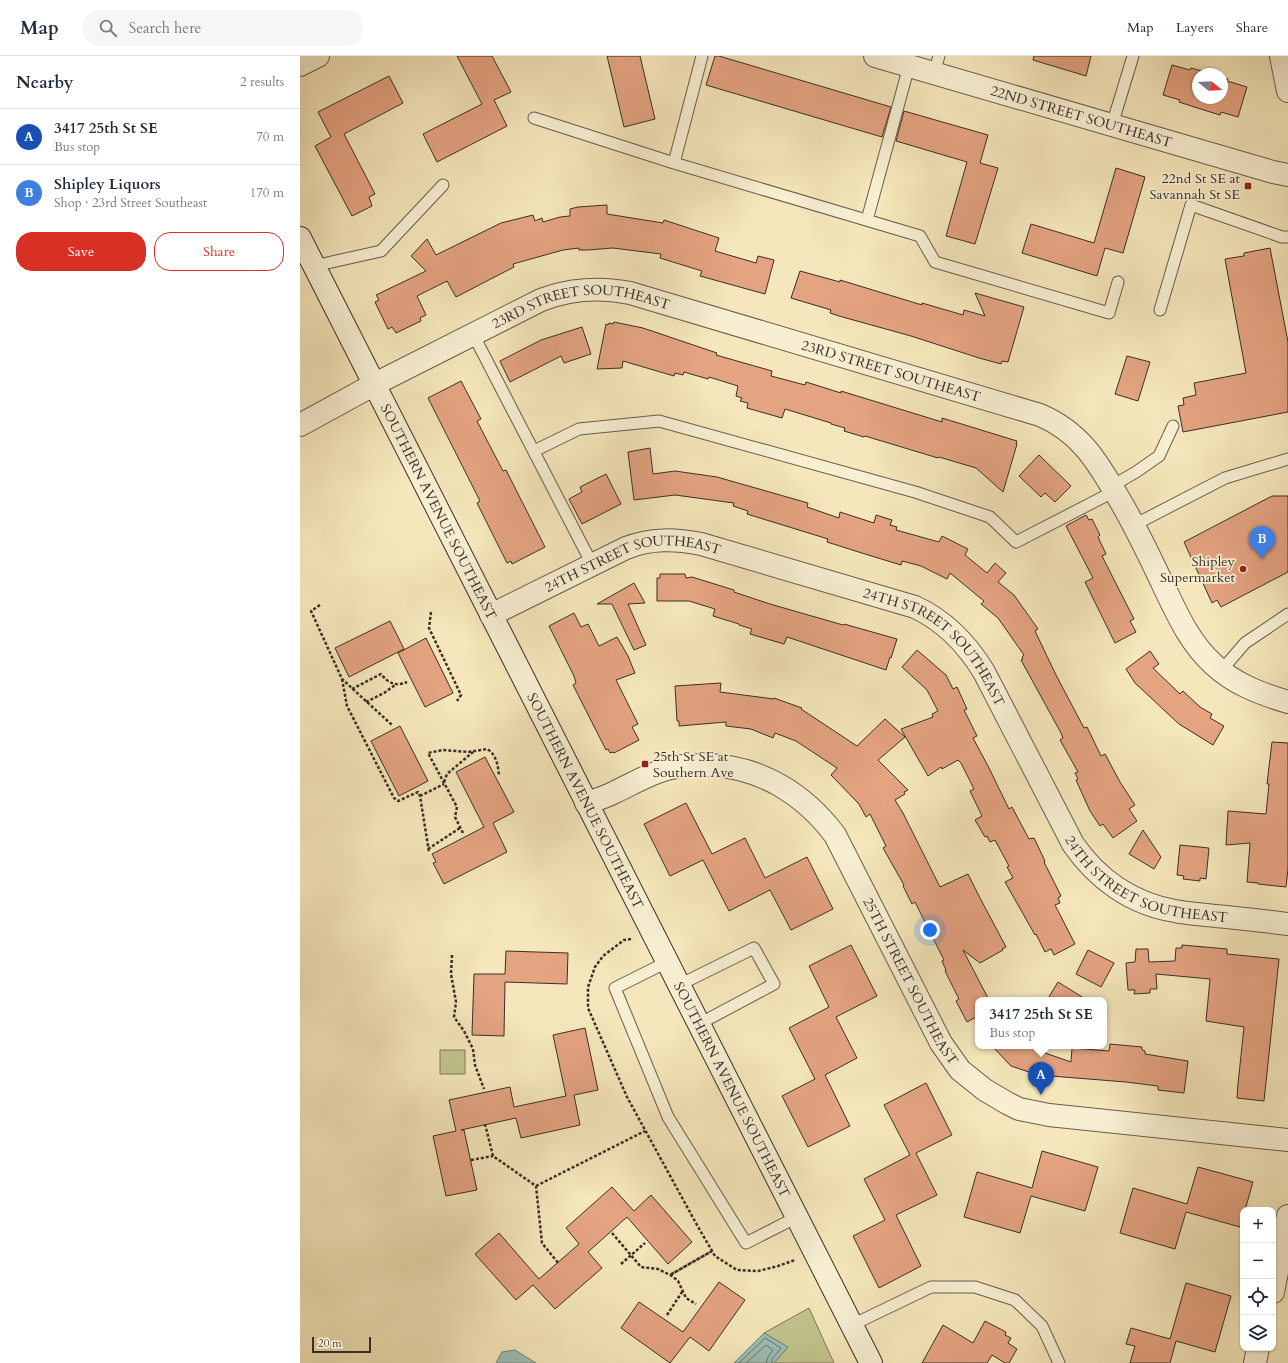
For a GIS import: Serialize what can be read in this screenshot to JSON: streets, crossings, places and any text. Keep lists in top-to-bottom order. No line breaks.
{"streets":{"street":["22ND STREET SOUTHEAST","23RD STREET SOUTHEAST","SOUTHERN AVENUE SOUTHEAST","24TH STREET SOUTHEAST","25TH STREET SOUTHEAST"]},"crossings":[["23RD STREET SOUTHEAST","SOUTHERN AVENUE SOUTHEAST"],["SOUTHERN AVENUE SOUTHEAST","24TH STREET SOUTHEAST"],["SOUTHERN AVENUE SOUTHEAST","25TH STREET SOUTHEAST"]],"places":{"transit":["22nd St SE at Savannah St SE","25th St SE at Southern Ave"],"other":["Shipley Supermarket"]},"scale_bar":"20 m","north":"right","page":{"header":"Map","search":"Search here","nav":["Map","Layers","Share"],"heading":["Nearby","2 results"],"list":[{"mark":"A","name":"3417 25th St SE","note":"Bus stop","value":"70 m"},{"mark":"B","name":"Shipley Liquors","note":"Shop · 23rd Street Southeast","value":"170 m"}],"buttons":["Save","Share"],"pins":["B","A"],"popup":["3417 25th St SE","Bus stop"],"map_buttons":["+","−"],"scale":"20 m"}}
